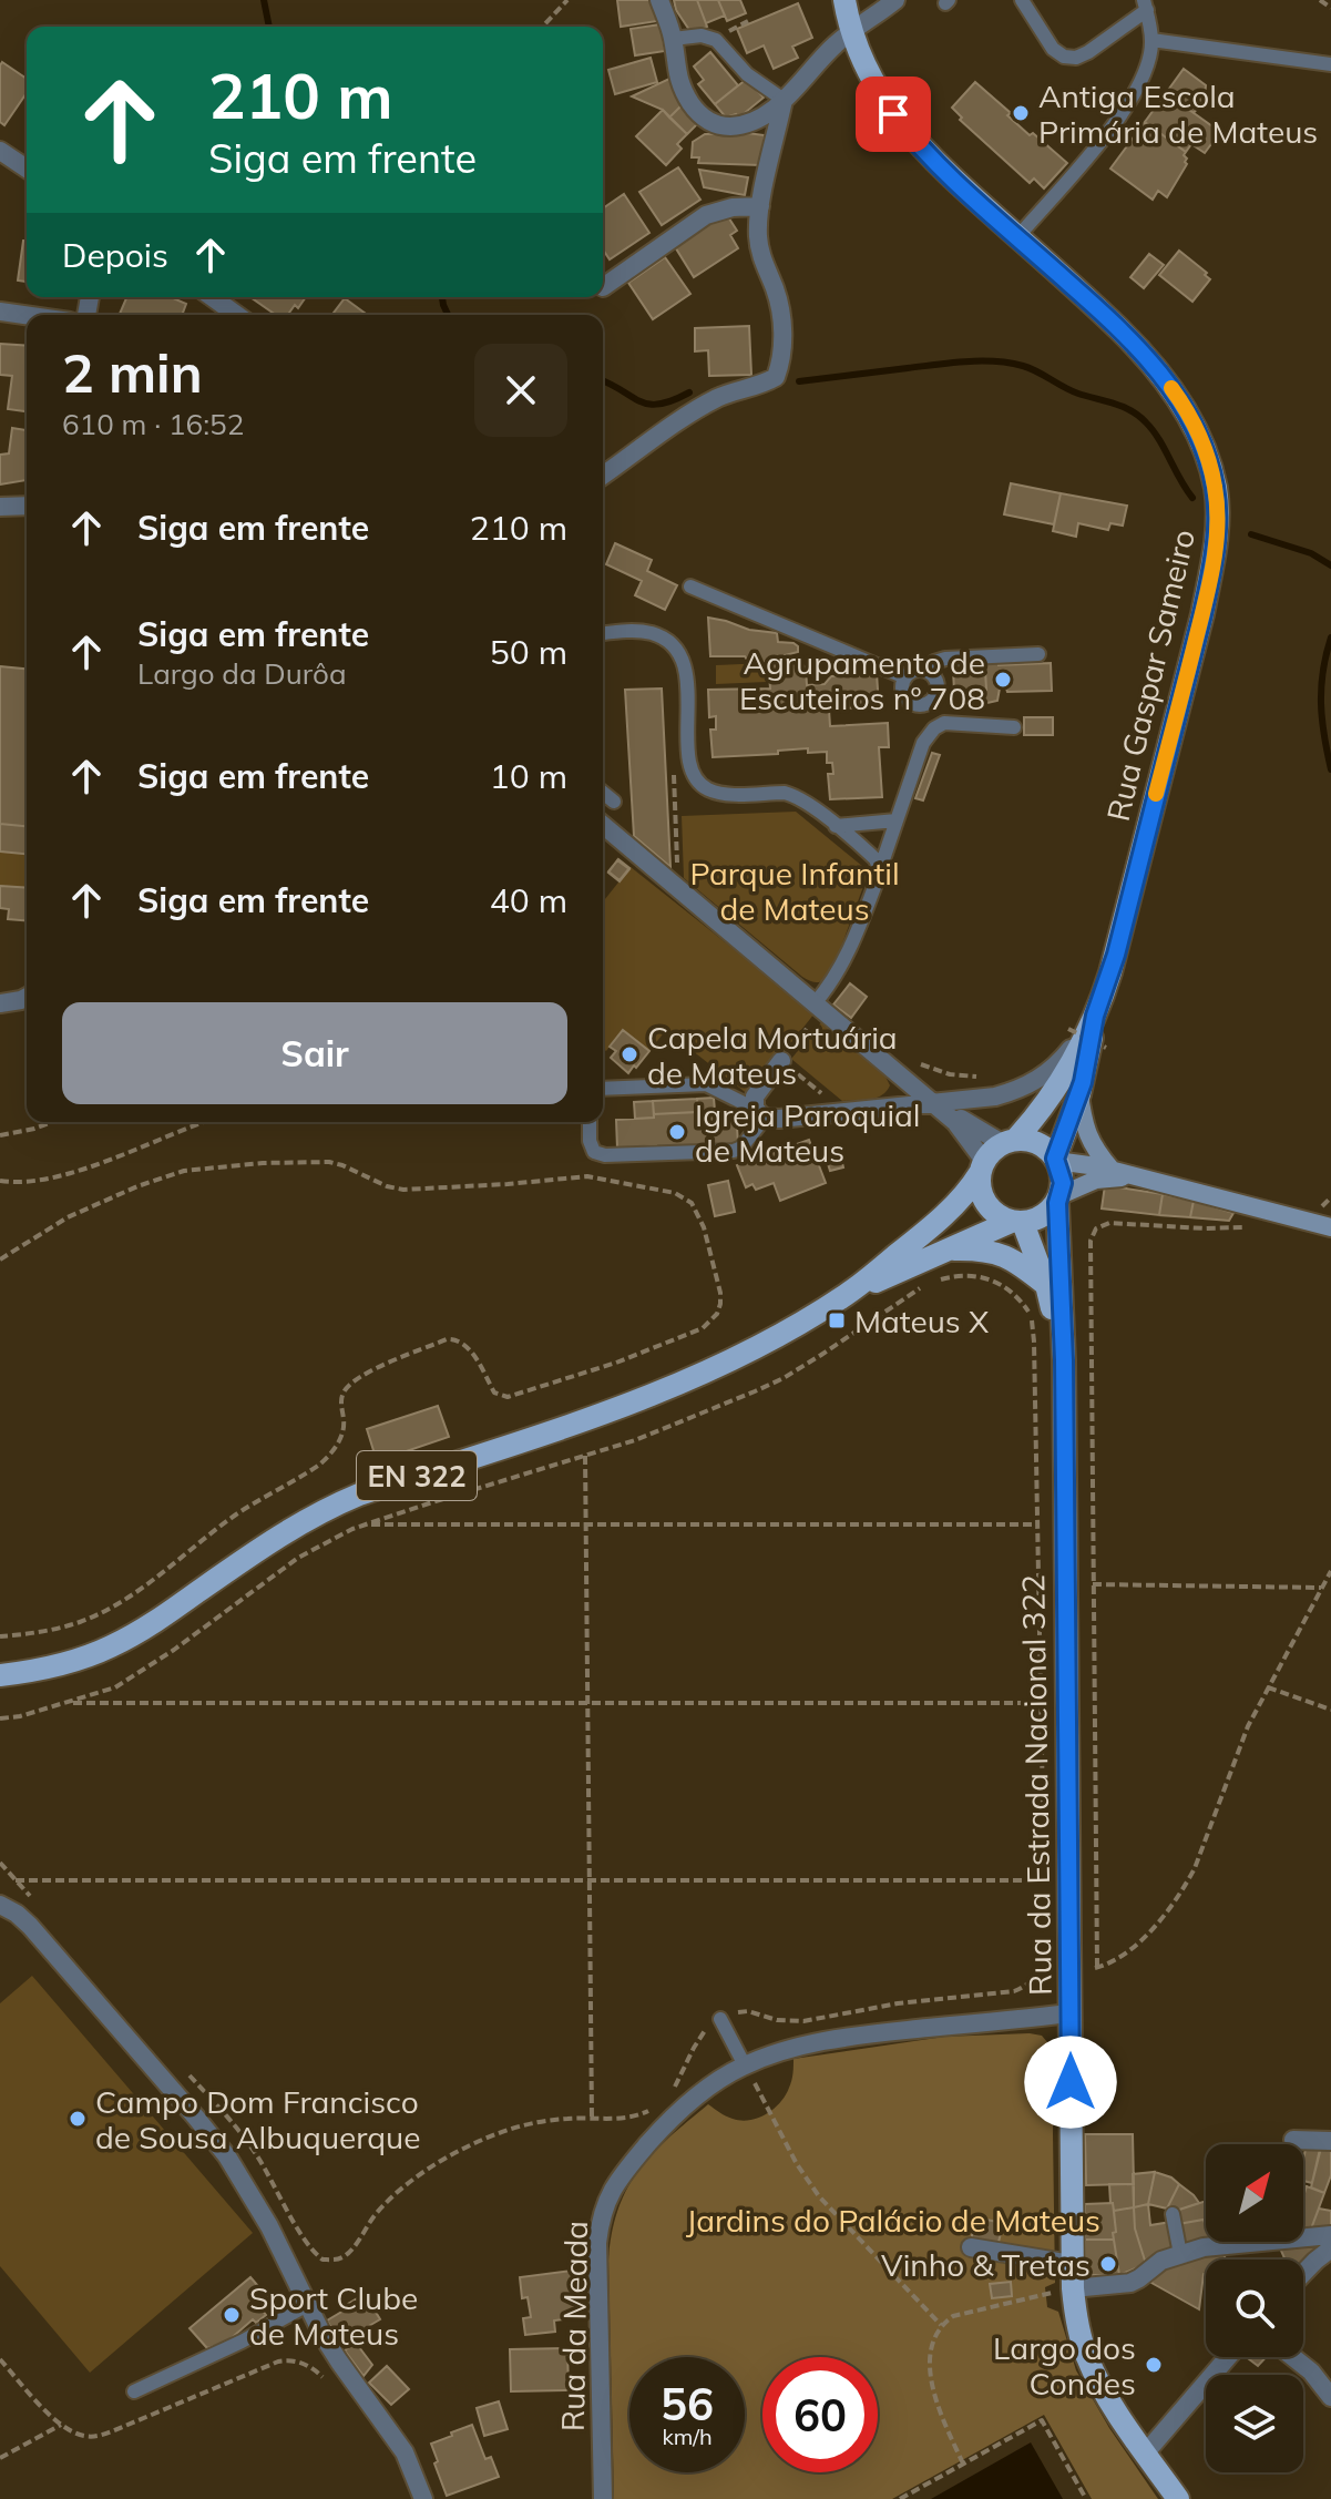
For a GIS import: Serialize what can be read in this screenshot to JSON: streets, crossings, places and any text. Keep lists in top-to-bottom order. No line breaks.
{"streets":{"main road":["Rua Gaspar Sameiro","EN 322","Rua da Estrada Nacional 322"],"street":["Rua da Meada"]},"crossings":[["Rua da Estrada Nacional 322","Rua da Meada"]],"parks":["Parque Infantil de Mateus","Jardins do Palácio de Mateus"],"places":{"other":["Antiga Escola Primária de Mateus","Agrupamento de Escuteiros nº 708","Capela Mortuária de Mateus","Igreja Paroquial de Mateus","Campo Dom Francisco de Sousa Albuquerque","Vinho & Tretas","Sport Clube de Mateus","Largo dos Condes"],"transit":["Mateus X"]},"north":"top right","page":{"turn":["210 m","Siga em frente"],"then":"Depois","heading":["2 min","610 m · 16:52"],"list":[{"name":"Siga em frente","value":"210 m"},{"name":"Siga em frente","note":"Largo da Durôa","value":"50 m"},{"name":"Siga em frente","value":"10 m"},{"name":"Siga em frente","value":"40 m"}],"buttons":"Sair","speed":"56 km/h","limit":"60"}}
